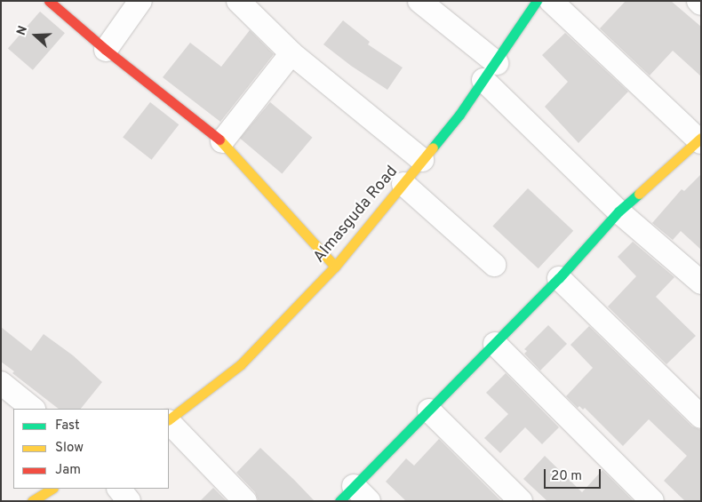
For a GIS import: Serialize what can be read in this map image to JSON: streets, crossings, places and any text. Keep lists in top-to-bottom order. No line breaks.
{"streets":{"street":["Almasguda Road"]},"legend":["Fast","Slow","Jam"],"scale_bar":"20 m","north":"left"}
